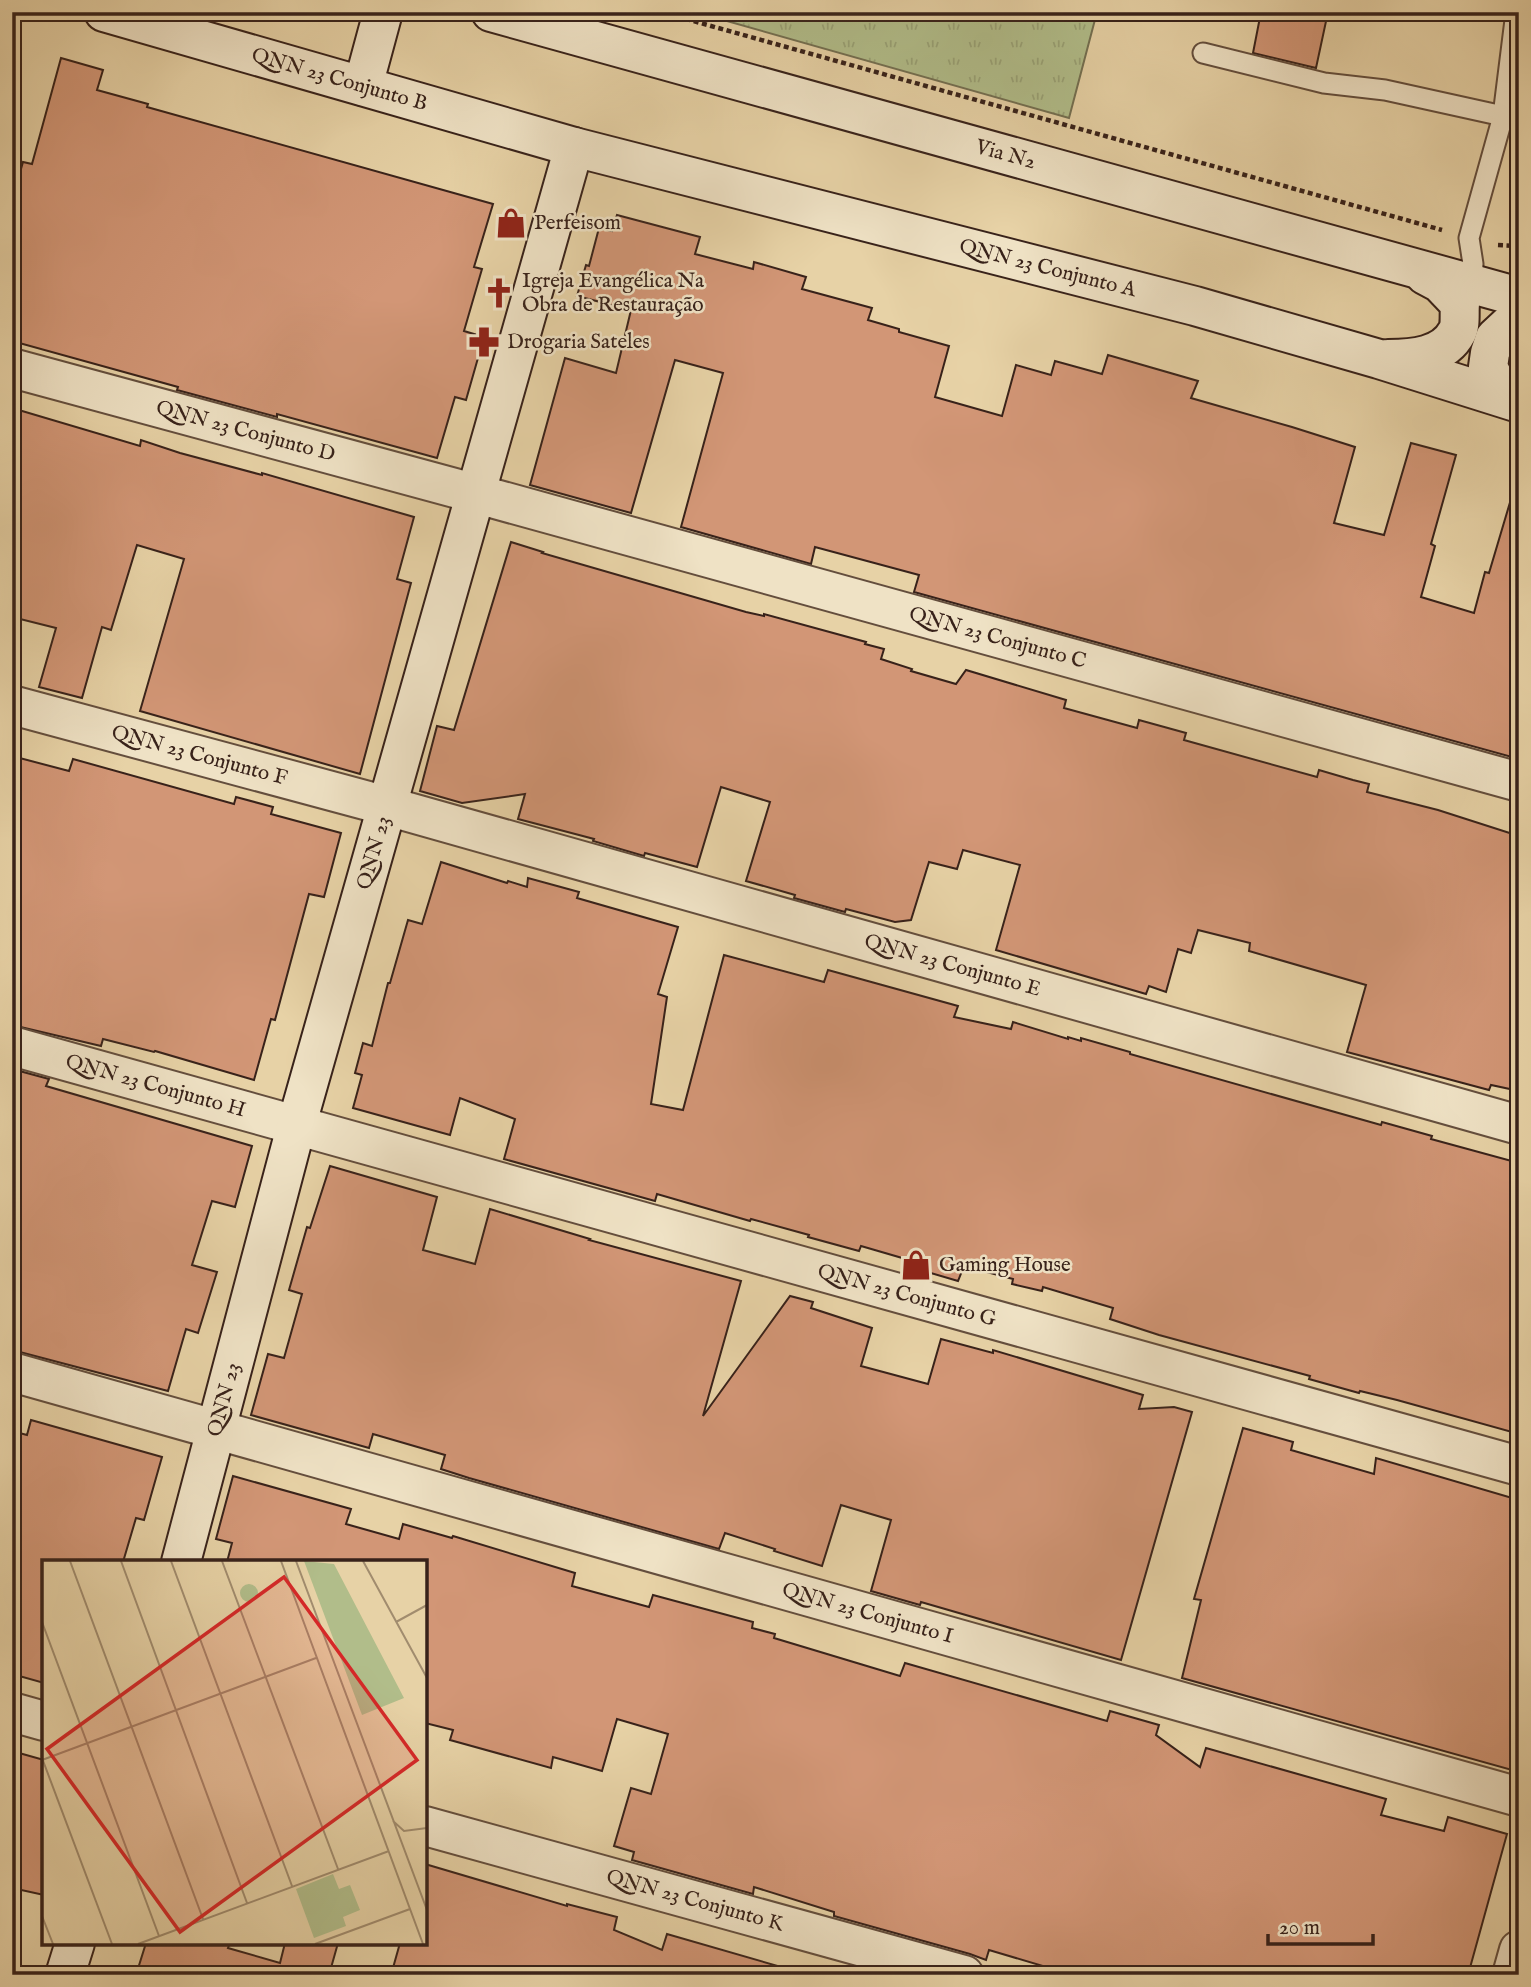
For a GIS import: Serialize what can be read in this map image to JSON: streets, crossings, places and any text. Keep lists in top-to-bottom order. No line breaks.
{"streets":{"street":["QNN 23 Conjunto B","Via N2","QNN 23 Conjunto A","QNN 23 Conjunto D","QNN 23 Conjunto C","QNN 23 Conjunto F","QNN 23","QNN 23 Conjunto E","QNN 23 Conjunto H","QNN 23 Conjunto G","QNN 23 Conjunto I","QNN 23 Conjunto K"]},"crossings":[["QNN 23 Conjunto B","QNN 23 Conjunto A"],["QNN 23 Conjunto B","QNN 23"],["QNN 23 Conjunto A","QNN 23"],["QNN 23 Conjunto D","QNN 23 Conjunto C"],["QNN 23 Conjunto D","QNN 23"],["QNN 23 Conjunto C","QNN 23"],["QNN 23 Conjunto F","QNN 23"],["QNN 23 Conjunto F","QNN 23 Conjunto E"],["QNN 23","QNN 23 Conjunto E"],["QNN 23","QNN 23 Conjunto H"],["QNN 23","QNN 23 Conjunto G"],["QNN 23","QNN 23 Conjunto I"],["QNN 23 Conjunto H","QNN 23 Conjunto G"]],"places":{"shop":["Perfeisom","Gaming House"],"church":["Igreja Evangélica Na Obra de Restauração"],"pharmacy":["Drogaria Sateles"]},"scale_bar":"20 m"}
